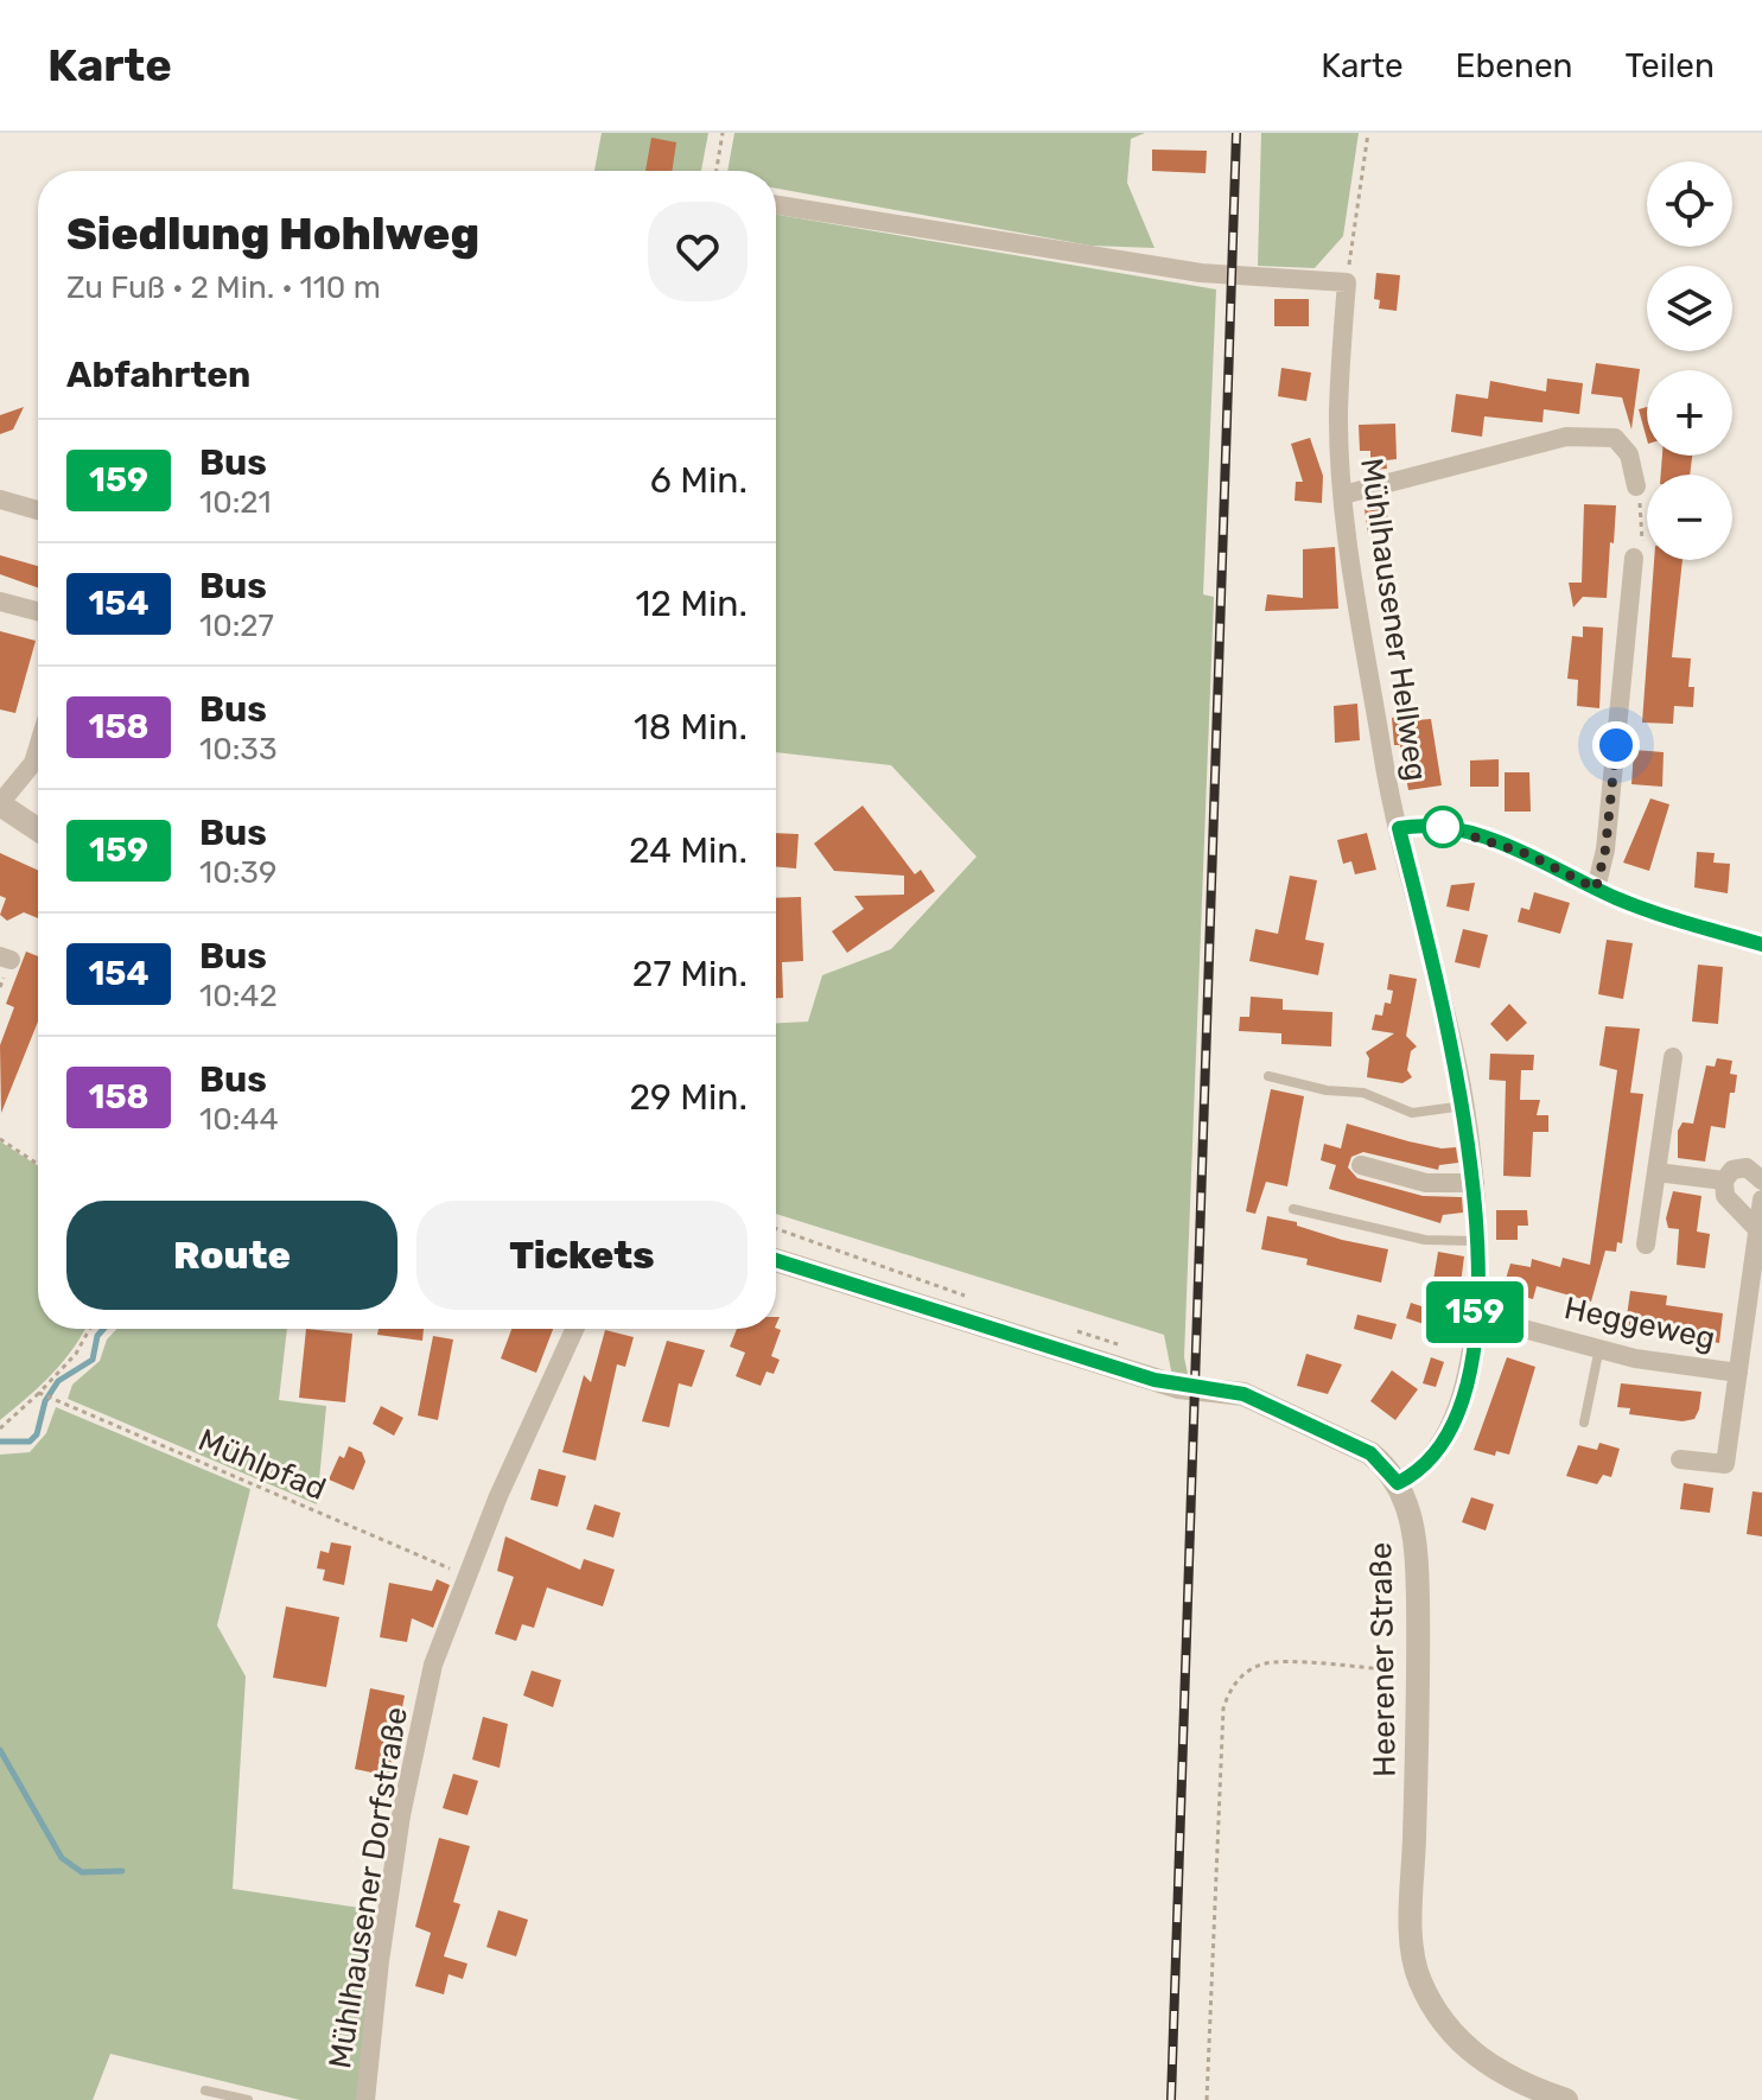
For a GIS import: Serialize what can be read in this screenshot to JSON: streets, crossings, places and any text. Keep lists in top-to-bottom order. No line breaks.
{"streets":{"street":["Mühlhausener Hellweg","Heggeweg","Heerener Straße","Mühlhausener Dorfstraße"],"path":["Mühlpfad"]},"crossings":[["Mühlhausener Hellweg","Heggeweg"],["Mühlhausener Hellweg","Heerener Straße"],["Mühlpfad","Mühlhausener Dorfstraße"]],"lines":["bus line 159"],"page":{"header":"Karte","nav":["Karte","Ebenen","Teilen"],"on_map":"159","map_buttons":["+","−"],"heading":[["Siedlung Hohlweg","Zu Fuß · 2 Min. · 110 m"],"Abfahrten"],"list":[{"mark":"159","name":"Bus","note":"10:21","value":"6 Min."},{"mark":"154","name":"Bus","note":"10:27","value":"12 Min."},{"mark":"158","name":"Bus","note":"10:33","value":"18 Min."},{"mark":"159","name":"Bus","note":"10:39","value":"24 Min."},{"mark":"154","name":"Bus","note":"10:42","value":"27 Min."},{"mark":"158","name":"Bus","note":"10:44","value":"29 Min."}],"buttons":["Route","Tickets"]}}
